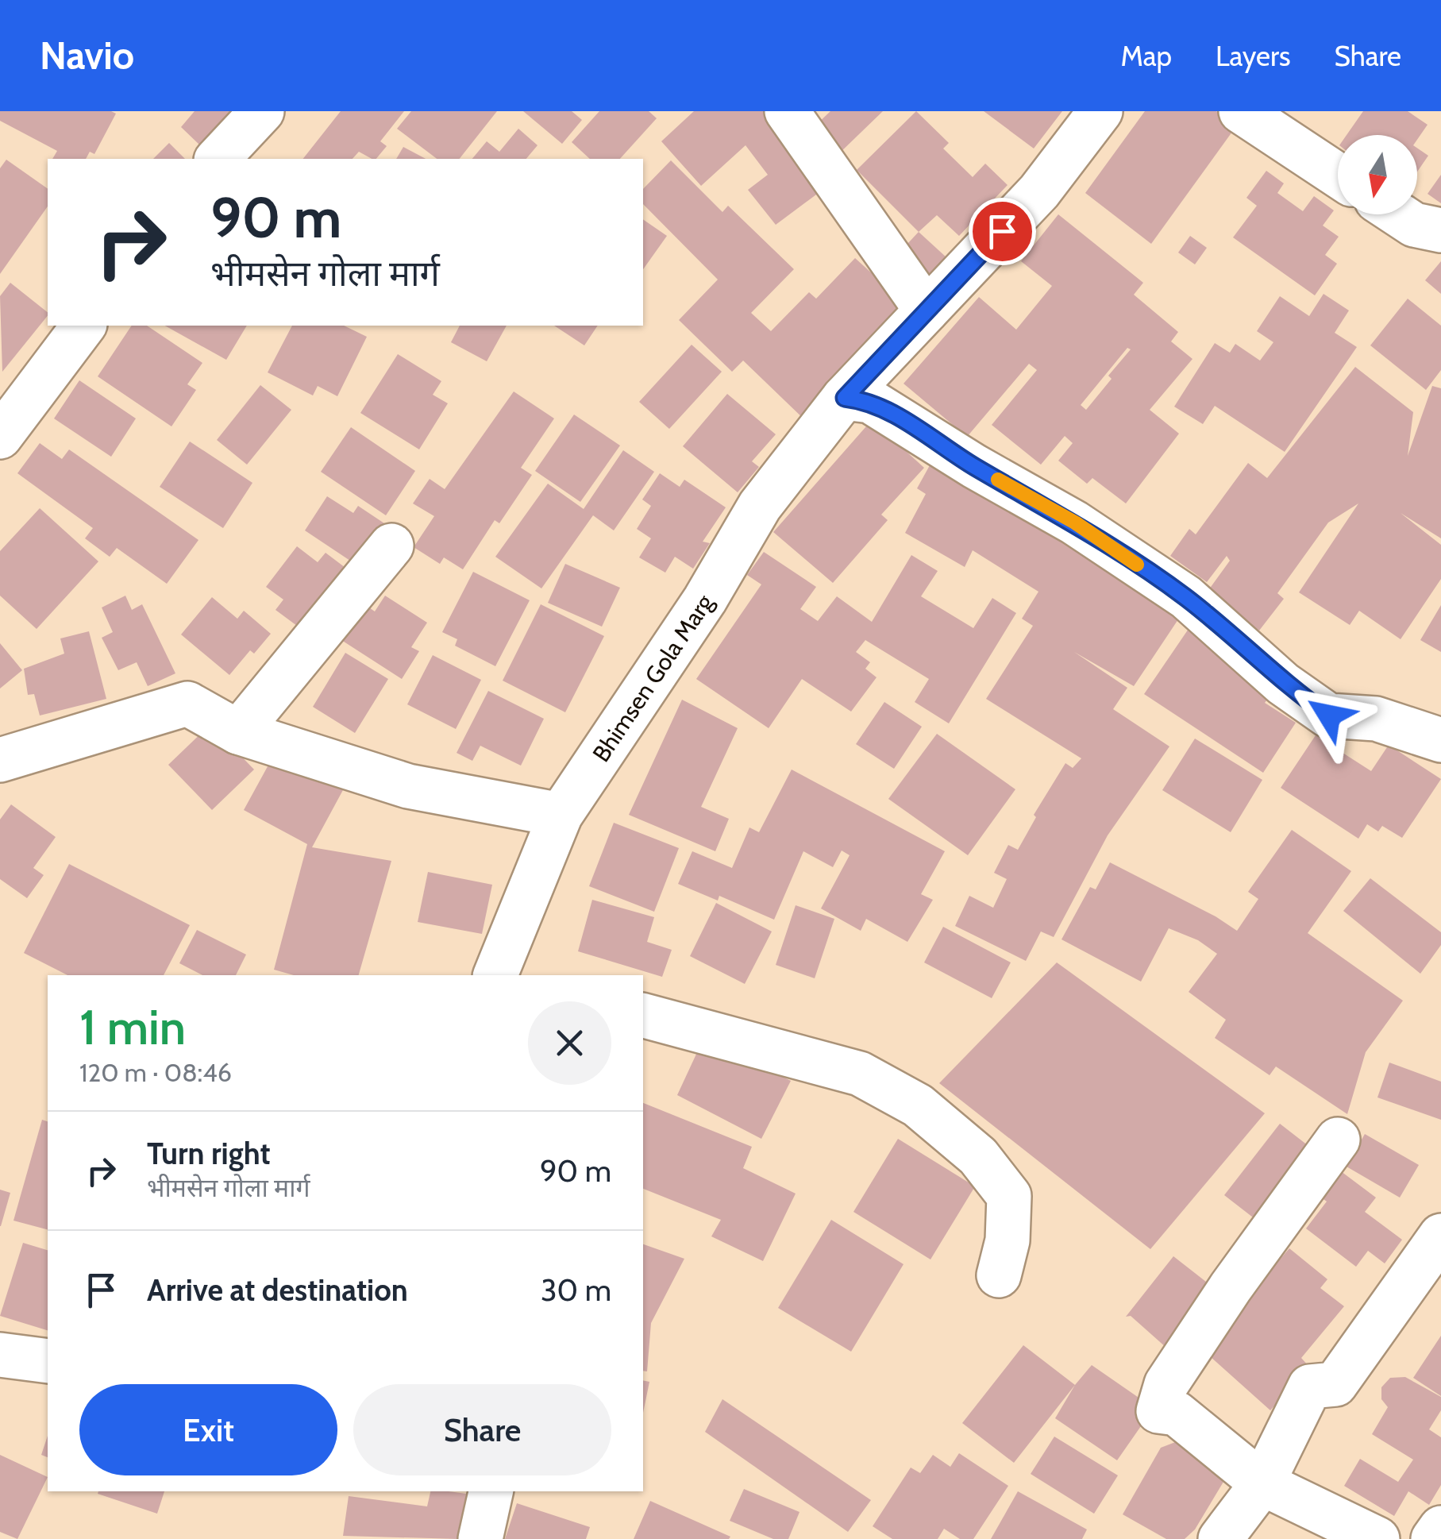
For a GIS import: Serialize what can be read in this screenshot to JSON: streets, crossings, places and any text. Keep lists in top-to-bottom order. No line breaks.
{"streets":{"street":["Bhimsen Gola Marg"]},"north":"bottom","page":{"header":"Navio","nav":["Map","Layers","Share"],"turn":["90 m","भीमसेन गोला मार्ग"],"heading":["1 min","120 m · 08:46"],"list":[{"name":"Turn right","note":"भीमसेन गोला मार्ग","value":"90 m"},{"name":"Arrive at destination","value":"30 m"}],"buttons":["Exit","Share"]}}
